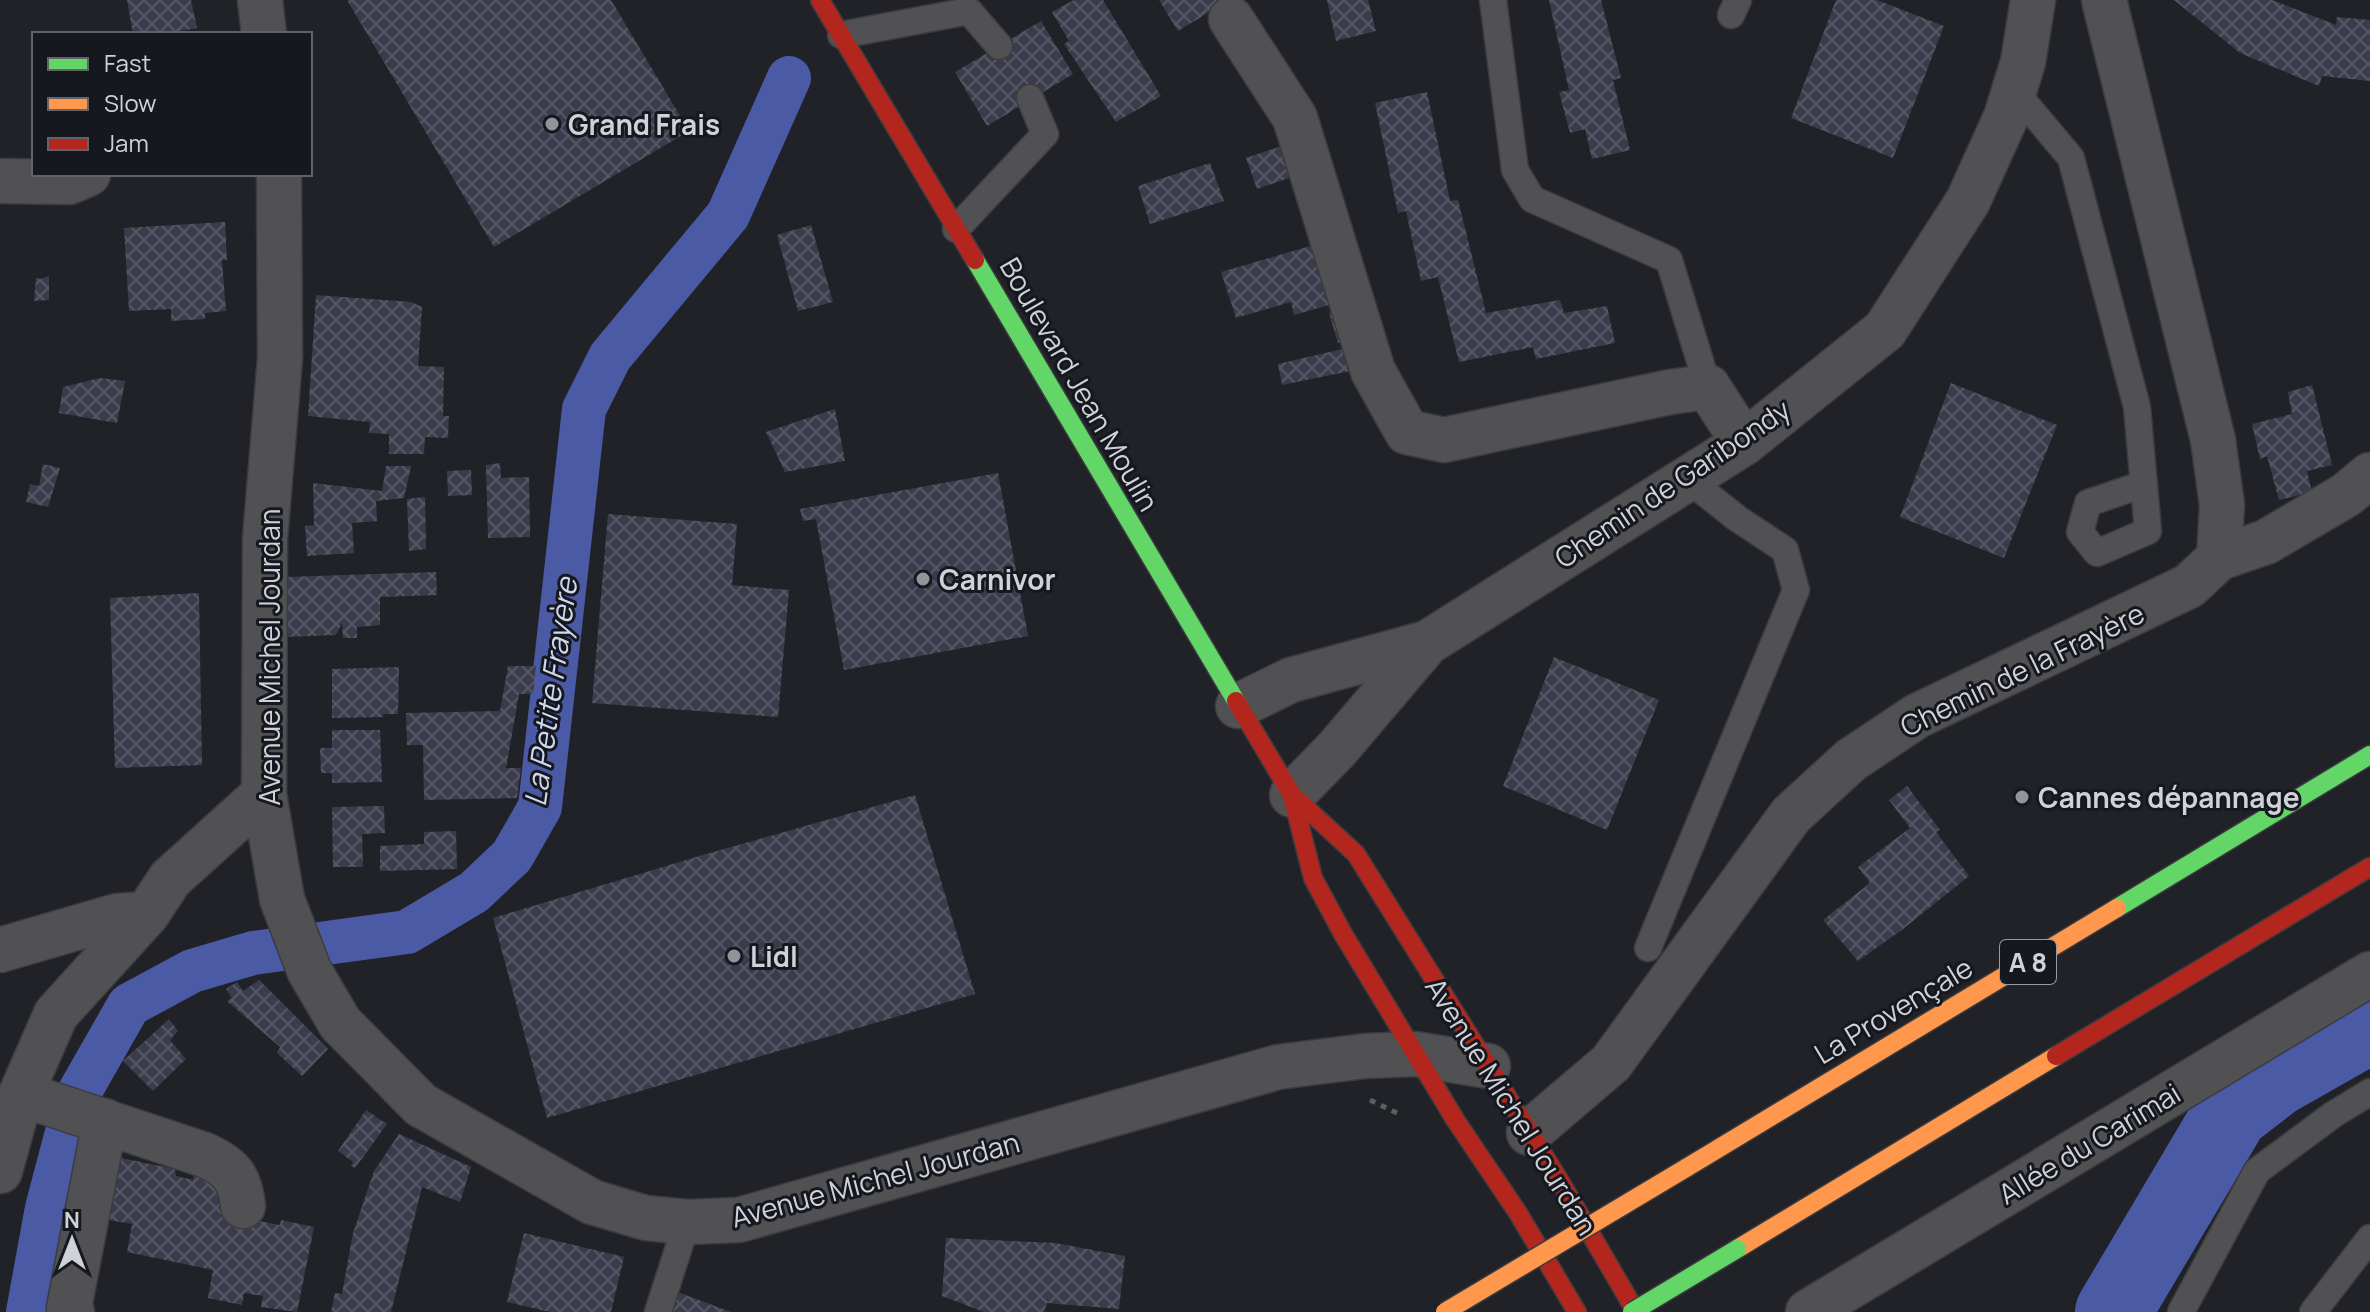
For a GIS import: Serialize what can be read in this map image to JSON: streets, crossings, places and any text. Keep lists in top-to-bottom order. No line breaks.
{"streets":{"main road":["Boulevard Jean Moulin","Avenue Michel Jourdan","A 8","La Provençale"],"street":["Chemin de Garibondy","Chemin de la Frayère","Allée du Carimai"]},"crossings":[["Boulevard Jean Moulin","Chemin de Garibondy"],["Boulevard Jean Moulin","Avenue Michel Jourdan"],["Chemin de Garibondy","Avenue Michel Jourdan"],["Avenue Michel Jourdan","Chemin de la Frayère"]],"water":["La Petite Frayère"],"places":["Grand Frais","Carnivor","Cannes dépannage","Lidl"],"legend":["Fast","Slow","Jam"],"north":"top"}
